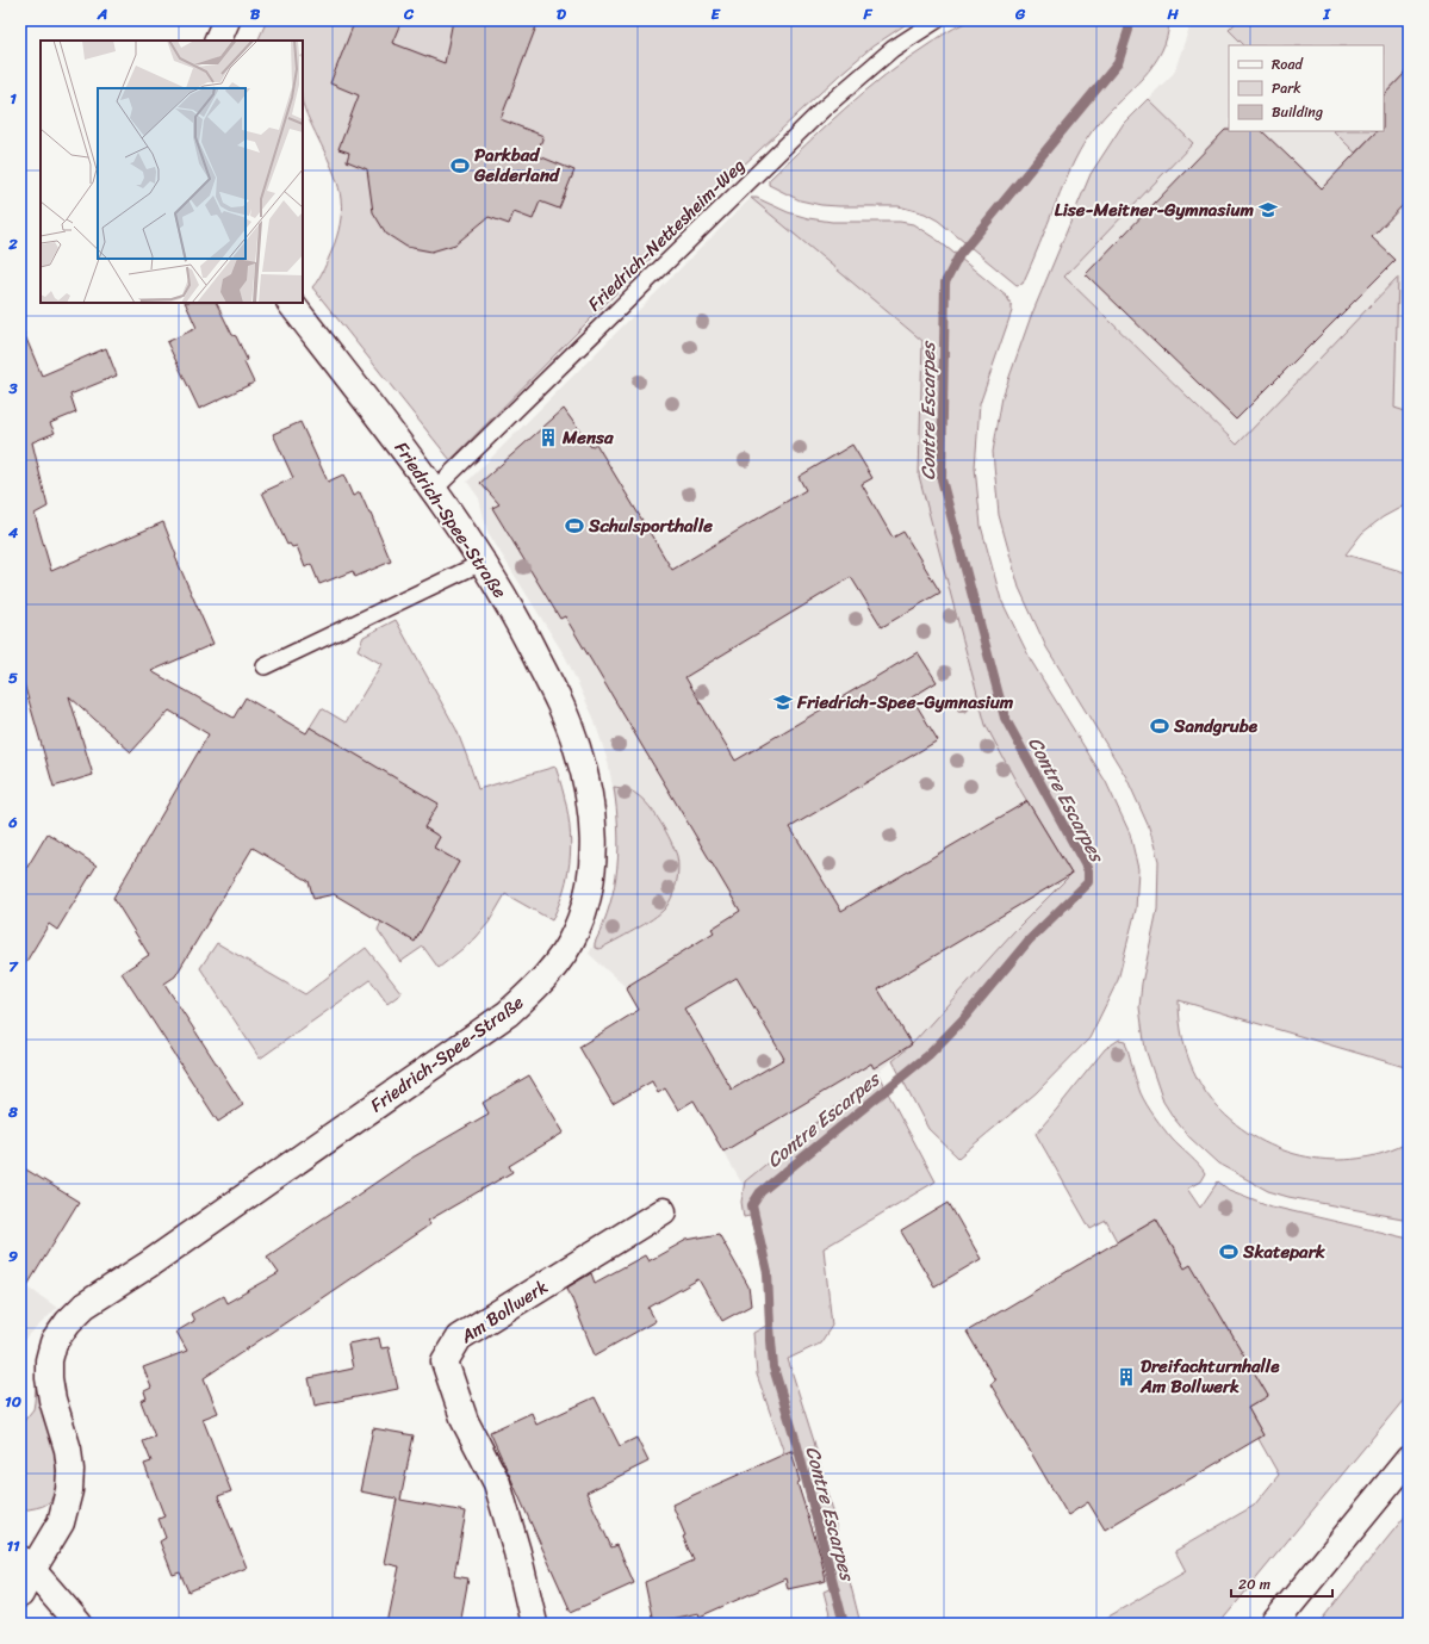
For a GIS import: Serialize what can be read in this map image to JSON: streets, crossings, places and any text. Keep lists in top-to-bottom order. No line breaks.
{"streets":{"street":["Friedrich-Spee-Straße","Am Bollwerk"],"lane":["Friedrich-Nettesheim-Weg"]},"crossings":[["Friedrich-Nettesheim-Weg","Friedrich-Spee-Straße"]],"water":["Contre Escarpes"],"places":{"sports":["Parkbad Gelderland","Schulsporthalle","Sandgrube","Skatepark"],"school or university":["Lise-Meitner-Gymnasium","Friedrich-Spee-Gymnasium"],"building":["Mensa","Dreifachturnhalle Am Bollwerk"]},"legend":["Road","Park","Building"],"scale_bar":"20 m","grid":{"columns":["A","B","C","D","E","F","G","H","I"],"rows":["1","2","3","4","5","6","7","8","9","10","11"]}}
